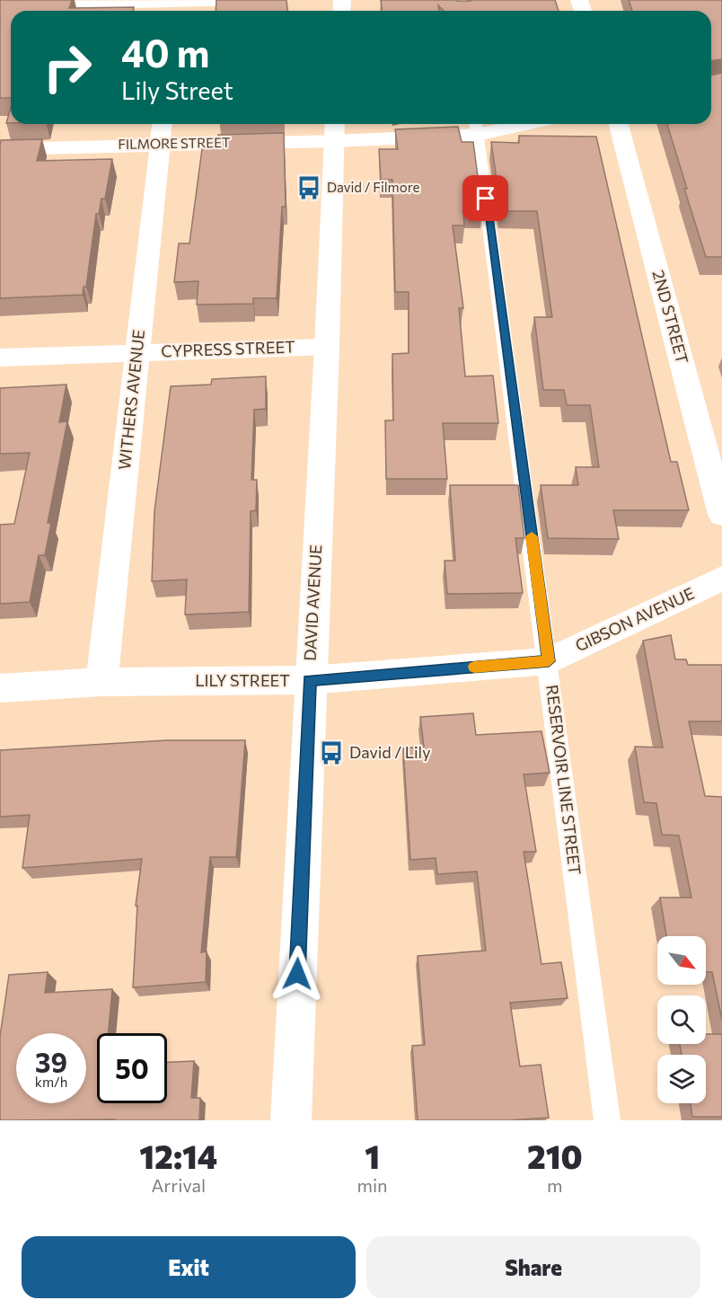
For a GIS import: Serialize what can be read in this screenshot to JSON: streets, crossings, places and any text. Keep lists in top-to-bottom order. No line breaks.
{"streets":{"street":["FILMORE STREET","2ND STREET","CYPRESS STREET","WITHERS AVENUE","DAVID AVENUE","GIBSON AVENUE","LILY STREET"],"lane":["RESERVOIR LINE STREET"]},"crossings":[["FILMORE STREET","WITHERS AVENUE"],["FILMORE STREET","DAVID AVENUE"],["FILMORE STREET","RESERVOIR LINE STREET"],["CYPRESS STREET","WITHERS AVENUE"],["CYPRESS STREET","DAVID AVENUE"],["WITHERS AVENUE","LILY STREET"],["DAVID AVENUE","LILY STREET"],["GIBSON AVENUE","LILY STREET"],["GIBSON AVENUE","RESERVOIR LINE STREET"],["LILY STREET","RESERVOIR LINE STREET"]],"places":{"bus stop":["David / Filmore","David / Lily"]},"north":"bottom right","page":{"turn":["40 m","Lily Street"],"speed":"39 km/h","limit":"50","eta":["12:14","Arrival","1","min","210","m"],"buttons":["Exit","Share"]}}
